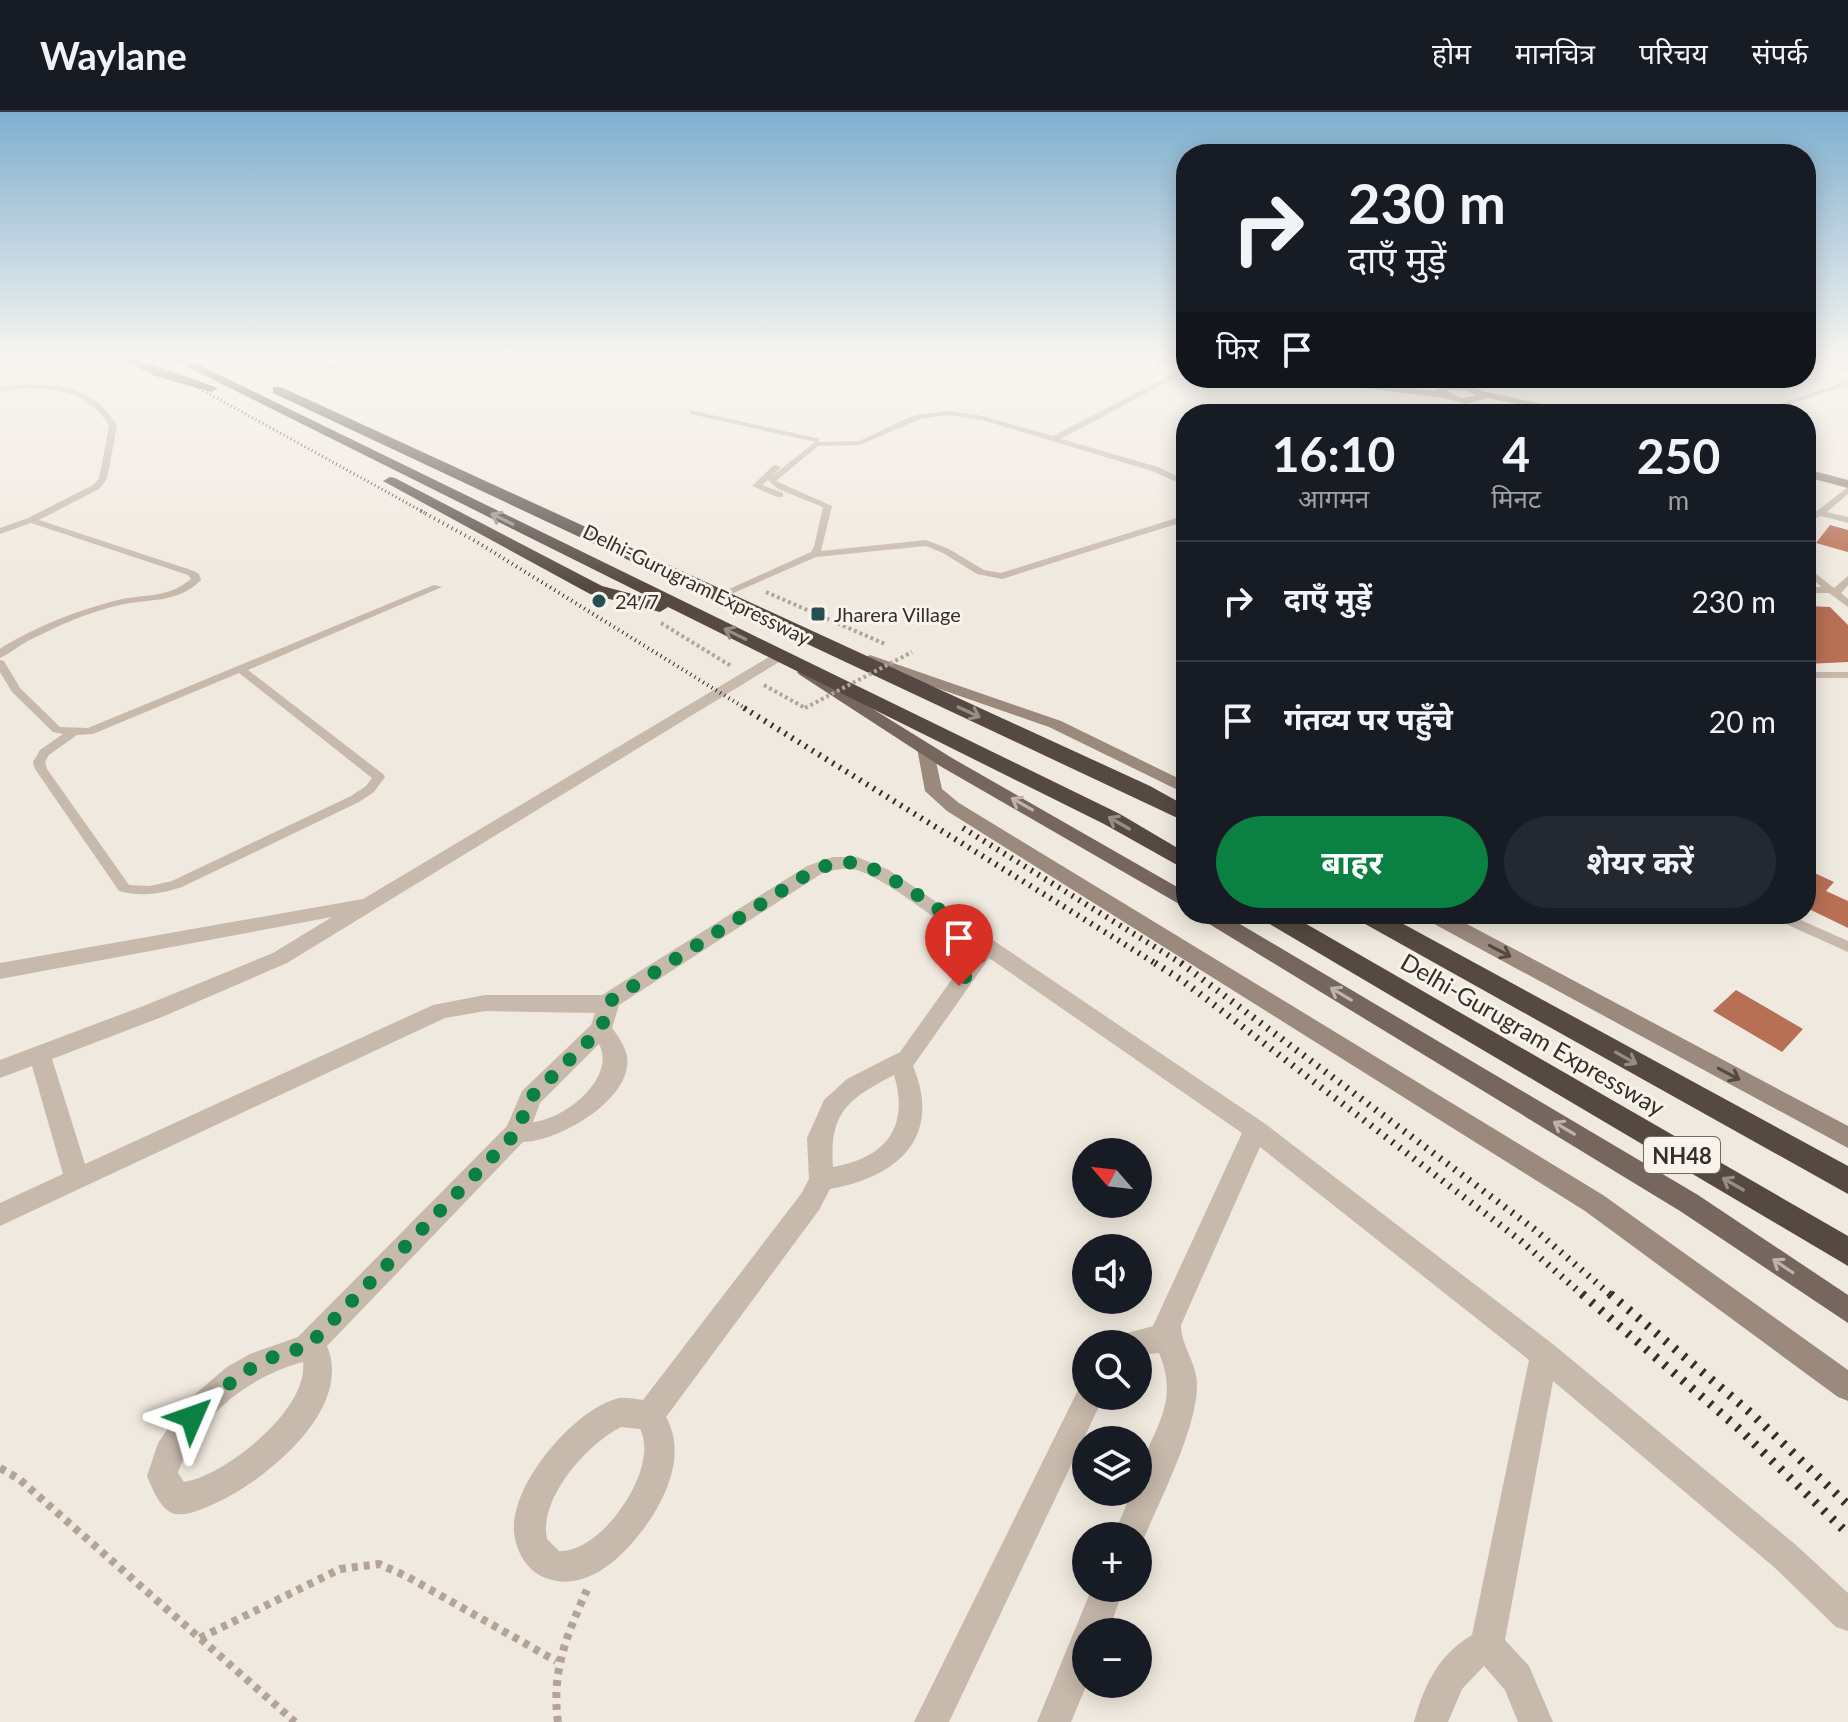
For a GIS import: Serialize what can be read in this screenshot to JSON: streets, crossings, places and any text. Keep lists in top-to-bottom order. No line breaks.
{"streets":{"highway":["Delhi-Gurugram Expressway","NH48"]},"places":{"other":["24/7"],"transit":["Jharera Village"]},"north":"top left","page":{"header":"Waylane","nav":["होम","मानचित्र","परिचय","संपर्क"],"turn":["230 m","दाएँ मुड़ें"],"then":"फिर","eta":["16:10","आगमन","4","मिनट","250","m"],"list":[{"name":"दाएँ मुड़ें","value":"230 m"},{"name":"गंतव्य पर पहुँचे","value":"20 m"}],"buttons":["बाहर","शेयर करें"],"map_buttons":["+","−"]}}
